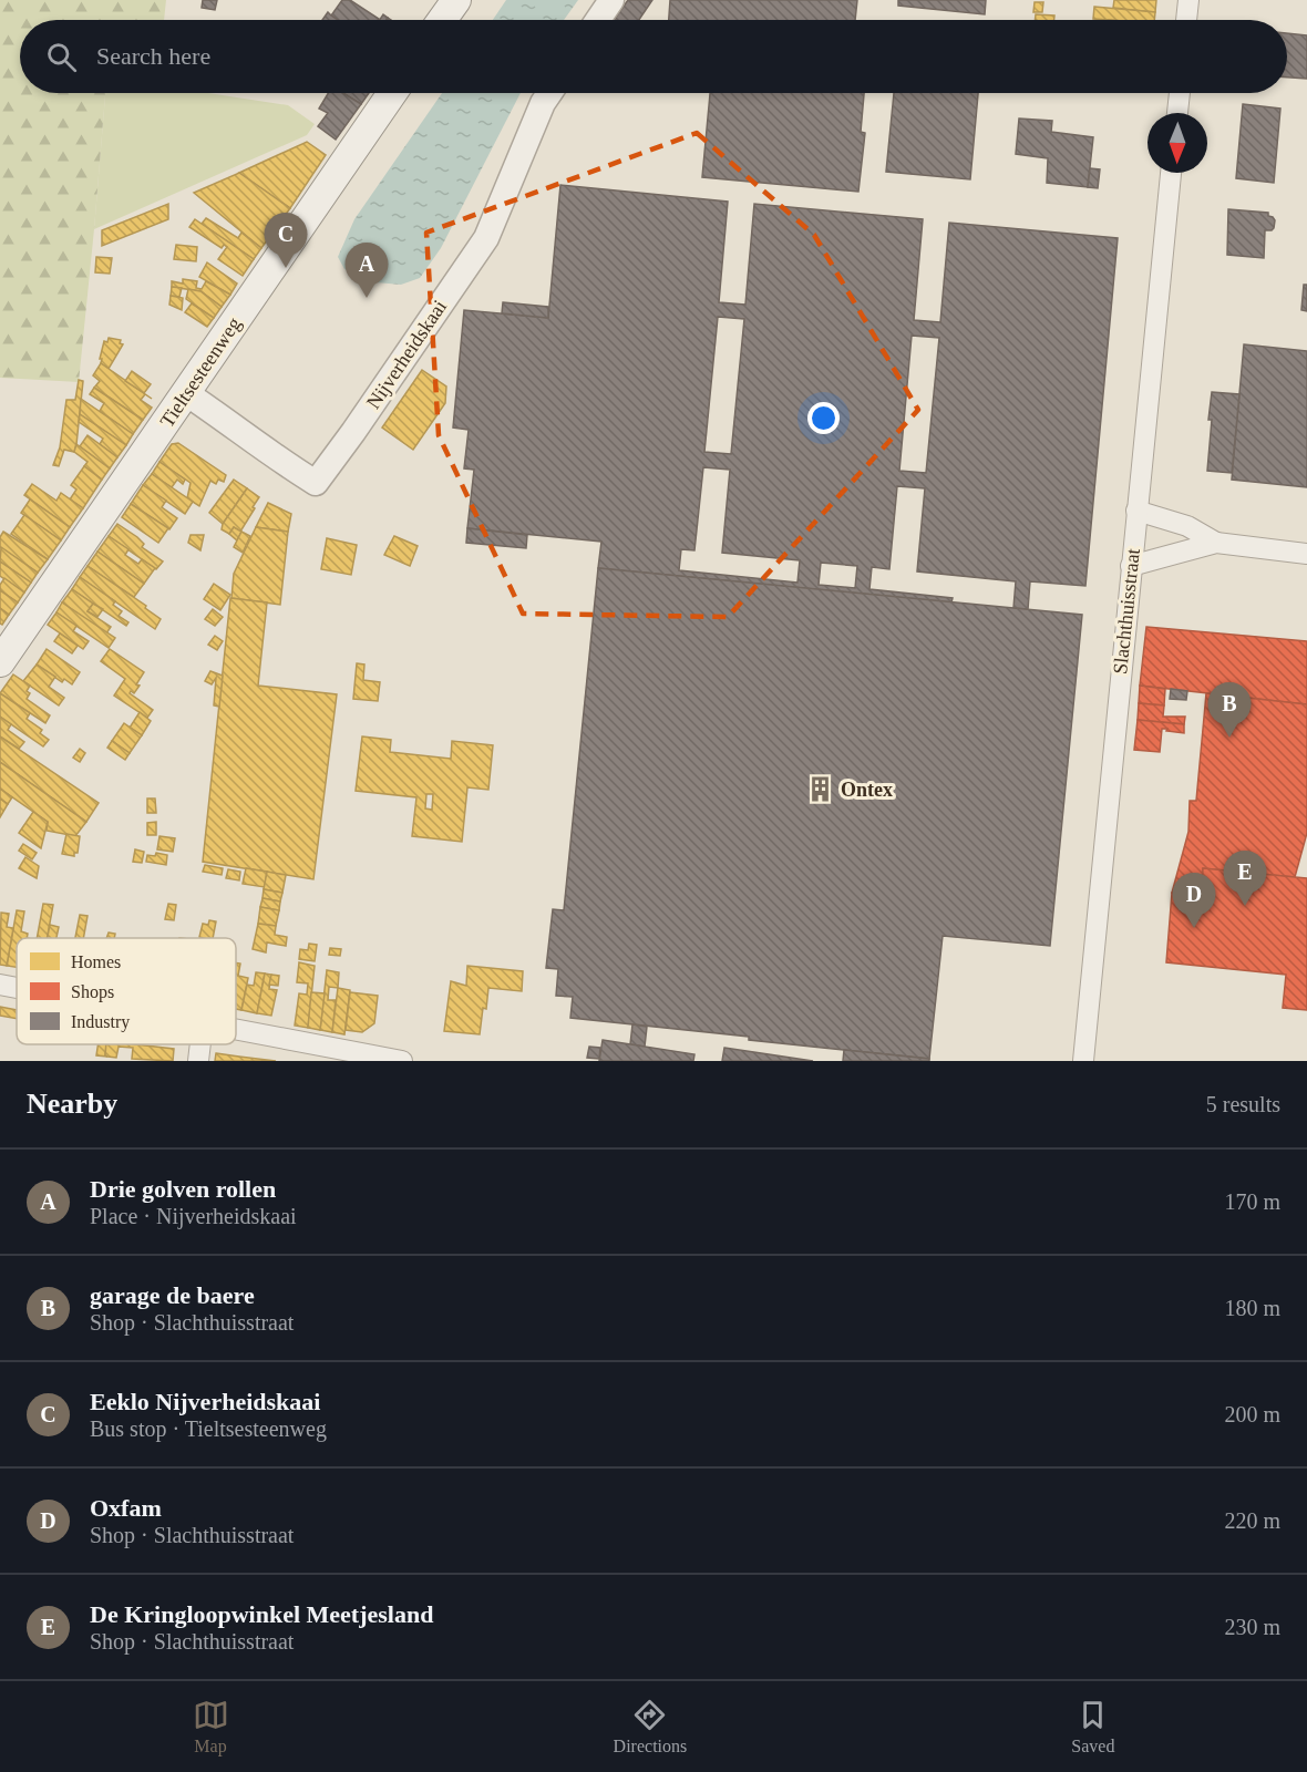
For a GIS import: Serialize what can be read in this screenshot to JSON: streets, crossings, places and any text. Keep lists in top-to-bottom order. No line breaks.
{"streets":{"main road":["Tieltsesteenweg"],"street":["Nijverheidskaai","Slachthuisstraat"]},"crossings":[["Nijverheidskaai","Tieltsesteenweg"]],"places":{"building":["Ontex"]},"legend":["Homes","Shops","Industry"],"north":"bottom","page":{"search":"Search here","pins":["C","A","B","E","D"],"heading":["Nearby","5 results"],"list":[{"mark":"A","name":"Drie golven rollen","note":"Place · Nijverheidskaai","value":"170 m"},{"mark":"B","name":"garage de baere","note":"Shop · Slachthuisstraat","value":"180 m"},{"mark":"C","name":"Eeklo Nijverheidskaai","note":"Bus stop · Tieltsesteenweg","value":"200 m"},{"mark":"D","name":"Oxfam","note":"Shop · Slachthuisstraat","value":"220 m"},{"mark":"E","name":"De Kringloopwinkel Meetjesland","note":"Shop · Slachthuisstraat","value":"230 m"}],"nav":["Map","Directions","Saved"]}}
